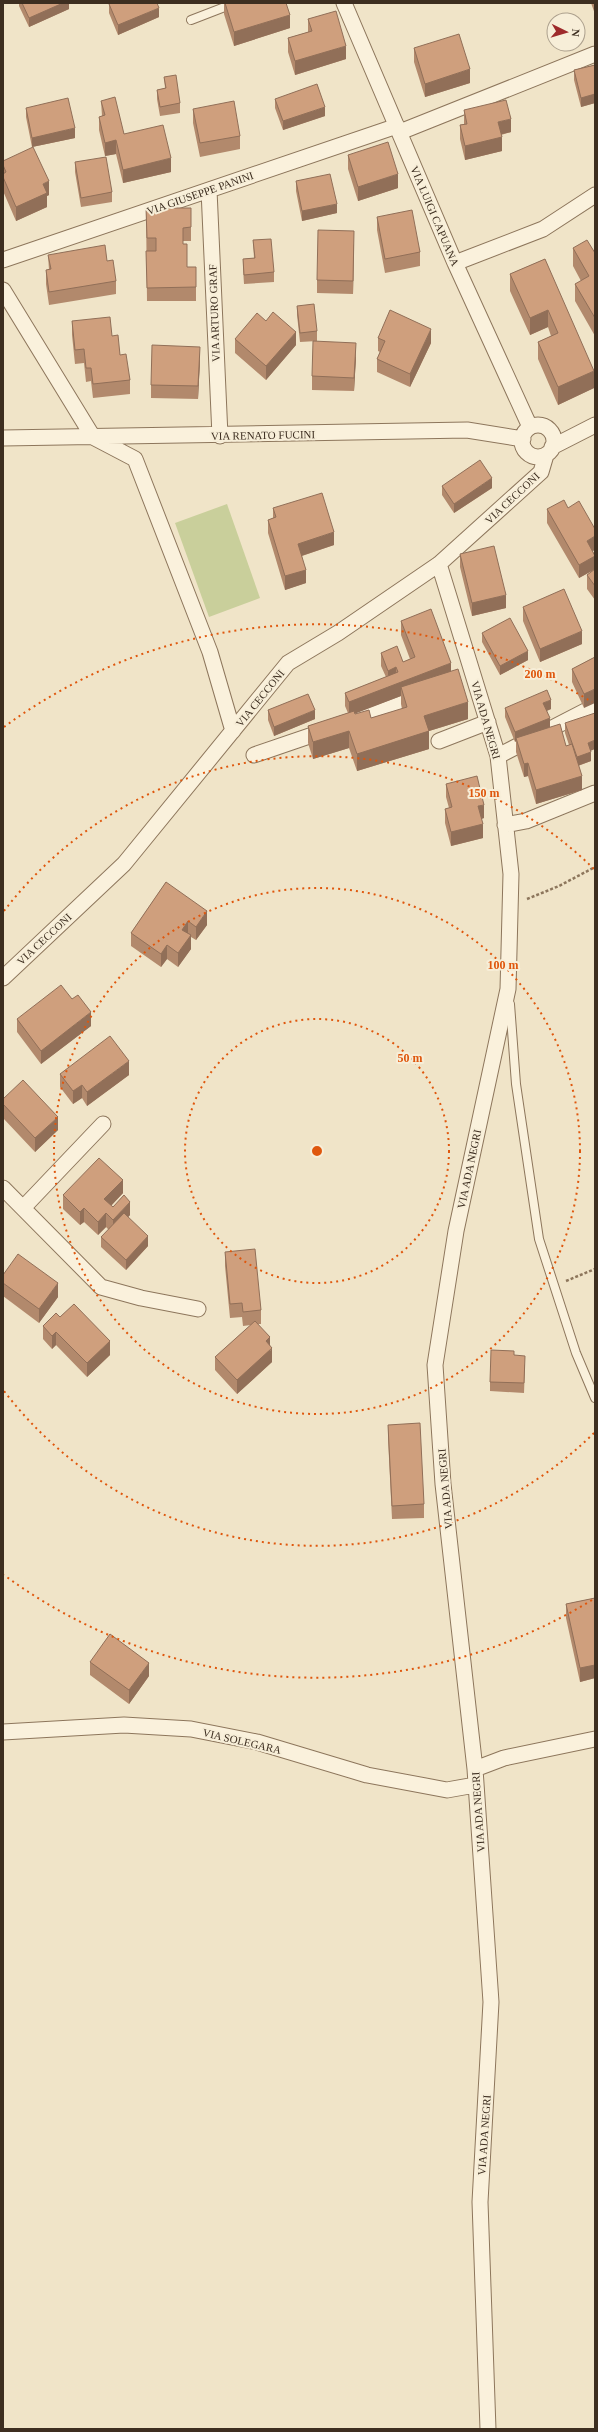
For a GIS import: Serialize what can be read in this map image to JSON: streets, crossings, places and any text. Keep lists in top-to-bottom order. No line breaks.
{"streets":{"street":["VIA GIUSEPPE PANINI","VIA LUIGI CAPUANA","VIA ARTURO GRAF","VIA RENATO FUCINI","VIA CECCONI","VIA ADA NEGRI","VIA SOLEGARA"]},"crossings":[["VIA GIUSEPPE PANINI","VIA LUIGI CAPUANA"],["VIA GIUSEPPE PANINI","VIA ARTURO GRAF"],["VIA LUIGI CAPUANA","VIA RENATO FUCINI"],["VIA LUIGI CAPUANA","VIA CECCONI"],["VIA ARTURO GRAF","VIA RENATO FUCINI"],["VIA RENATO FUCINI","VIA CECCONI"],["VIA CECCONI","VIA ADA NEGRI"],["VIA ADA NEGRI","VIA SOLEGARA"]],"north":"right","rings":["200 m","150 m","100 m","50 m"]}
